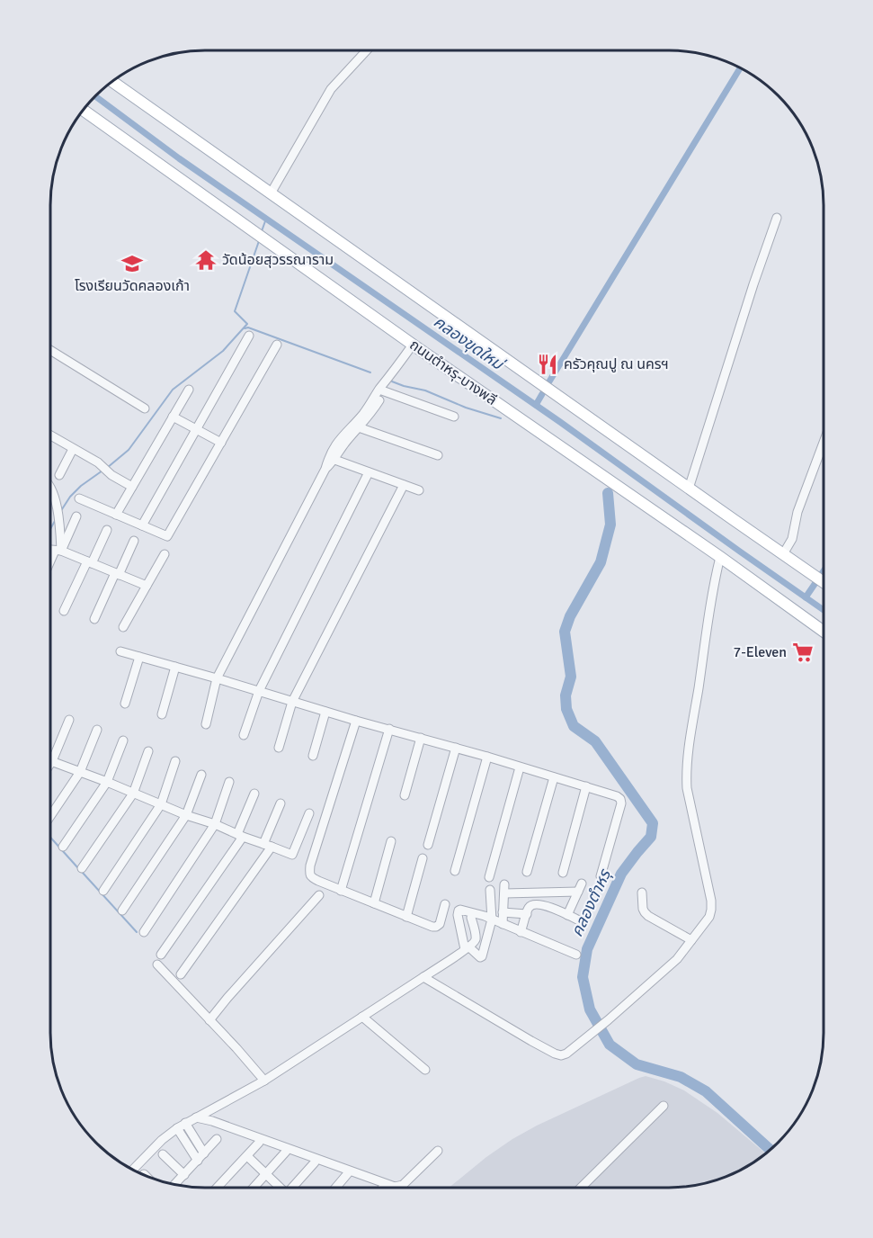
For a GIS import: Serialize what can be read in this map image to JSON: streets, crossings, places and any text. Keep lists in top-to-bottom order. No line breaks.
{"streets":{"main road":["ถนนตำหรุ-บางพลี"]},"water":["คลองขุดใหม่","คลองตำหรุ"],"places":{"temple":["วัดน้อยสุวรรณาราม"],"school or university":["โรงเรียนวัดคลองเก้า"],"restaurant":["ครัวคุณปู ณ นครฯ"],"supermarket":["7-Eleven"]}}
